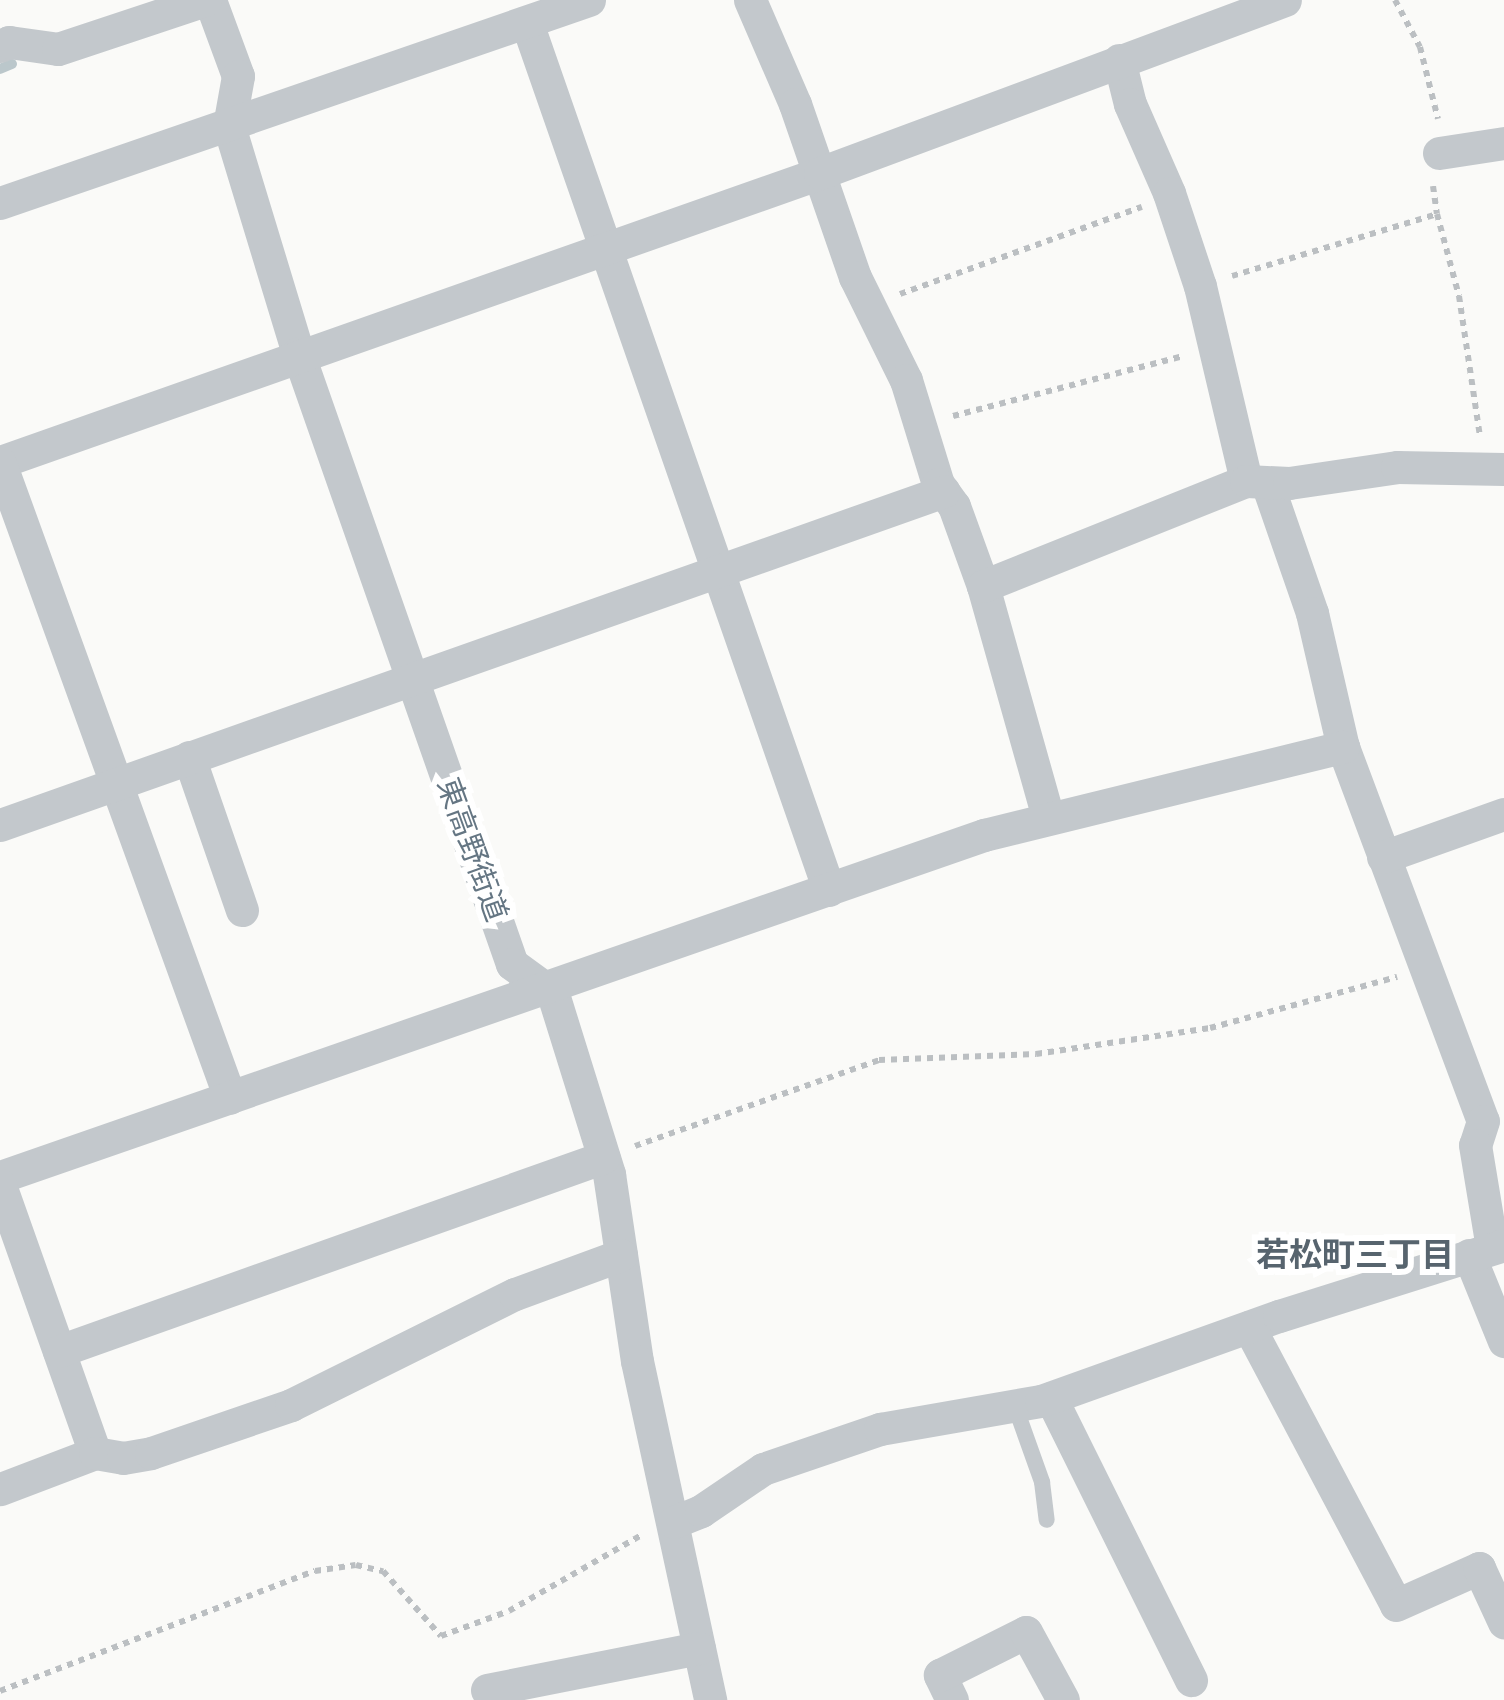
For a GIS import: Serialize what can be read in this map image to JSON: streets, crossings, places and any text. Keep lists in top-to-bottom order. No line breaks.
{"streets":{"street":["東高野街道"]},"districts":["若松町三丁目"]}
